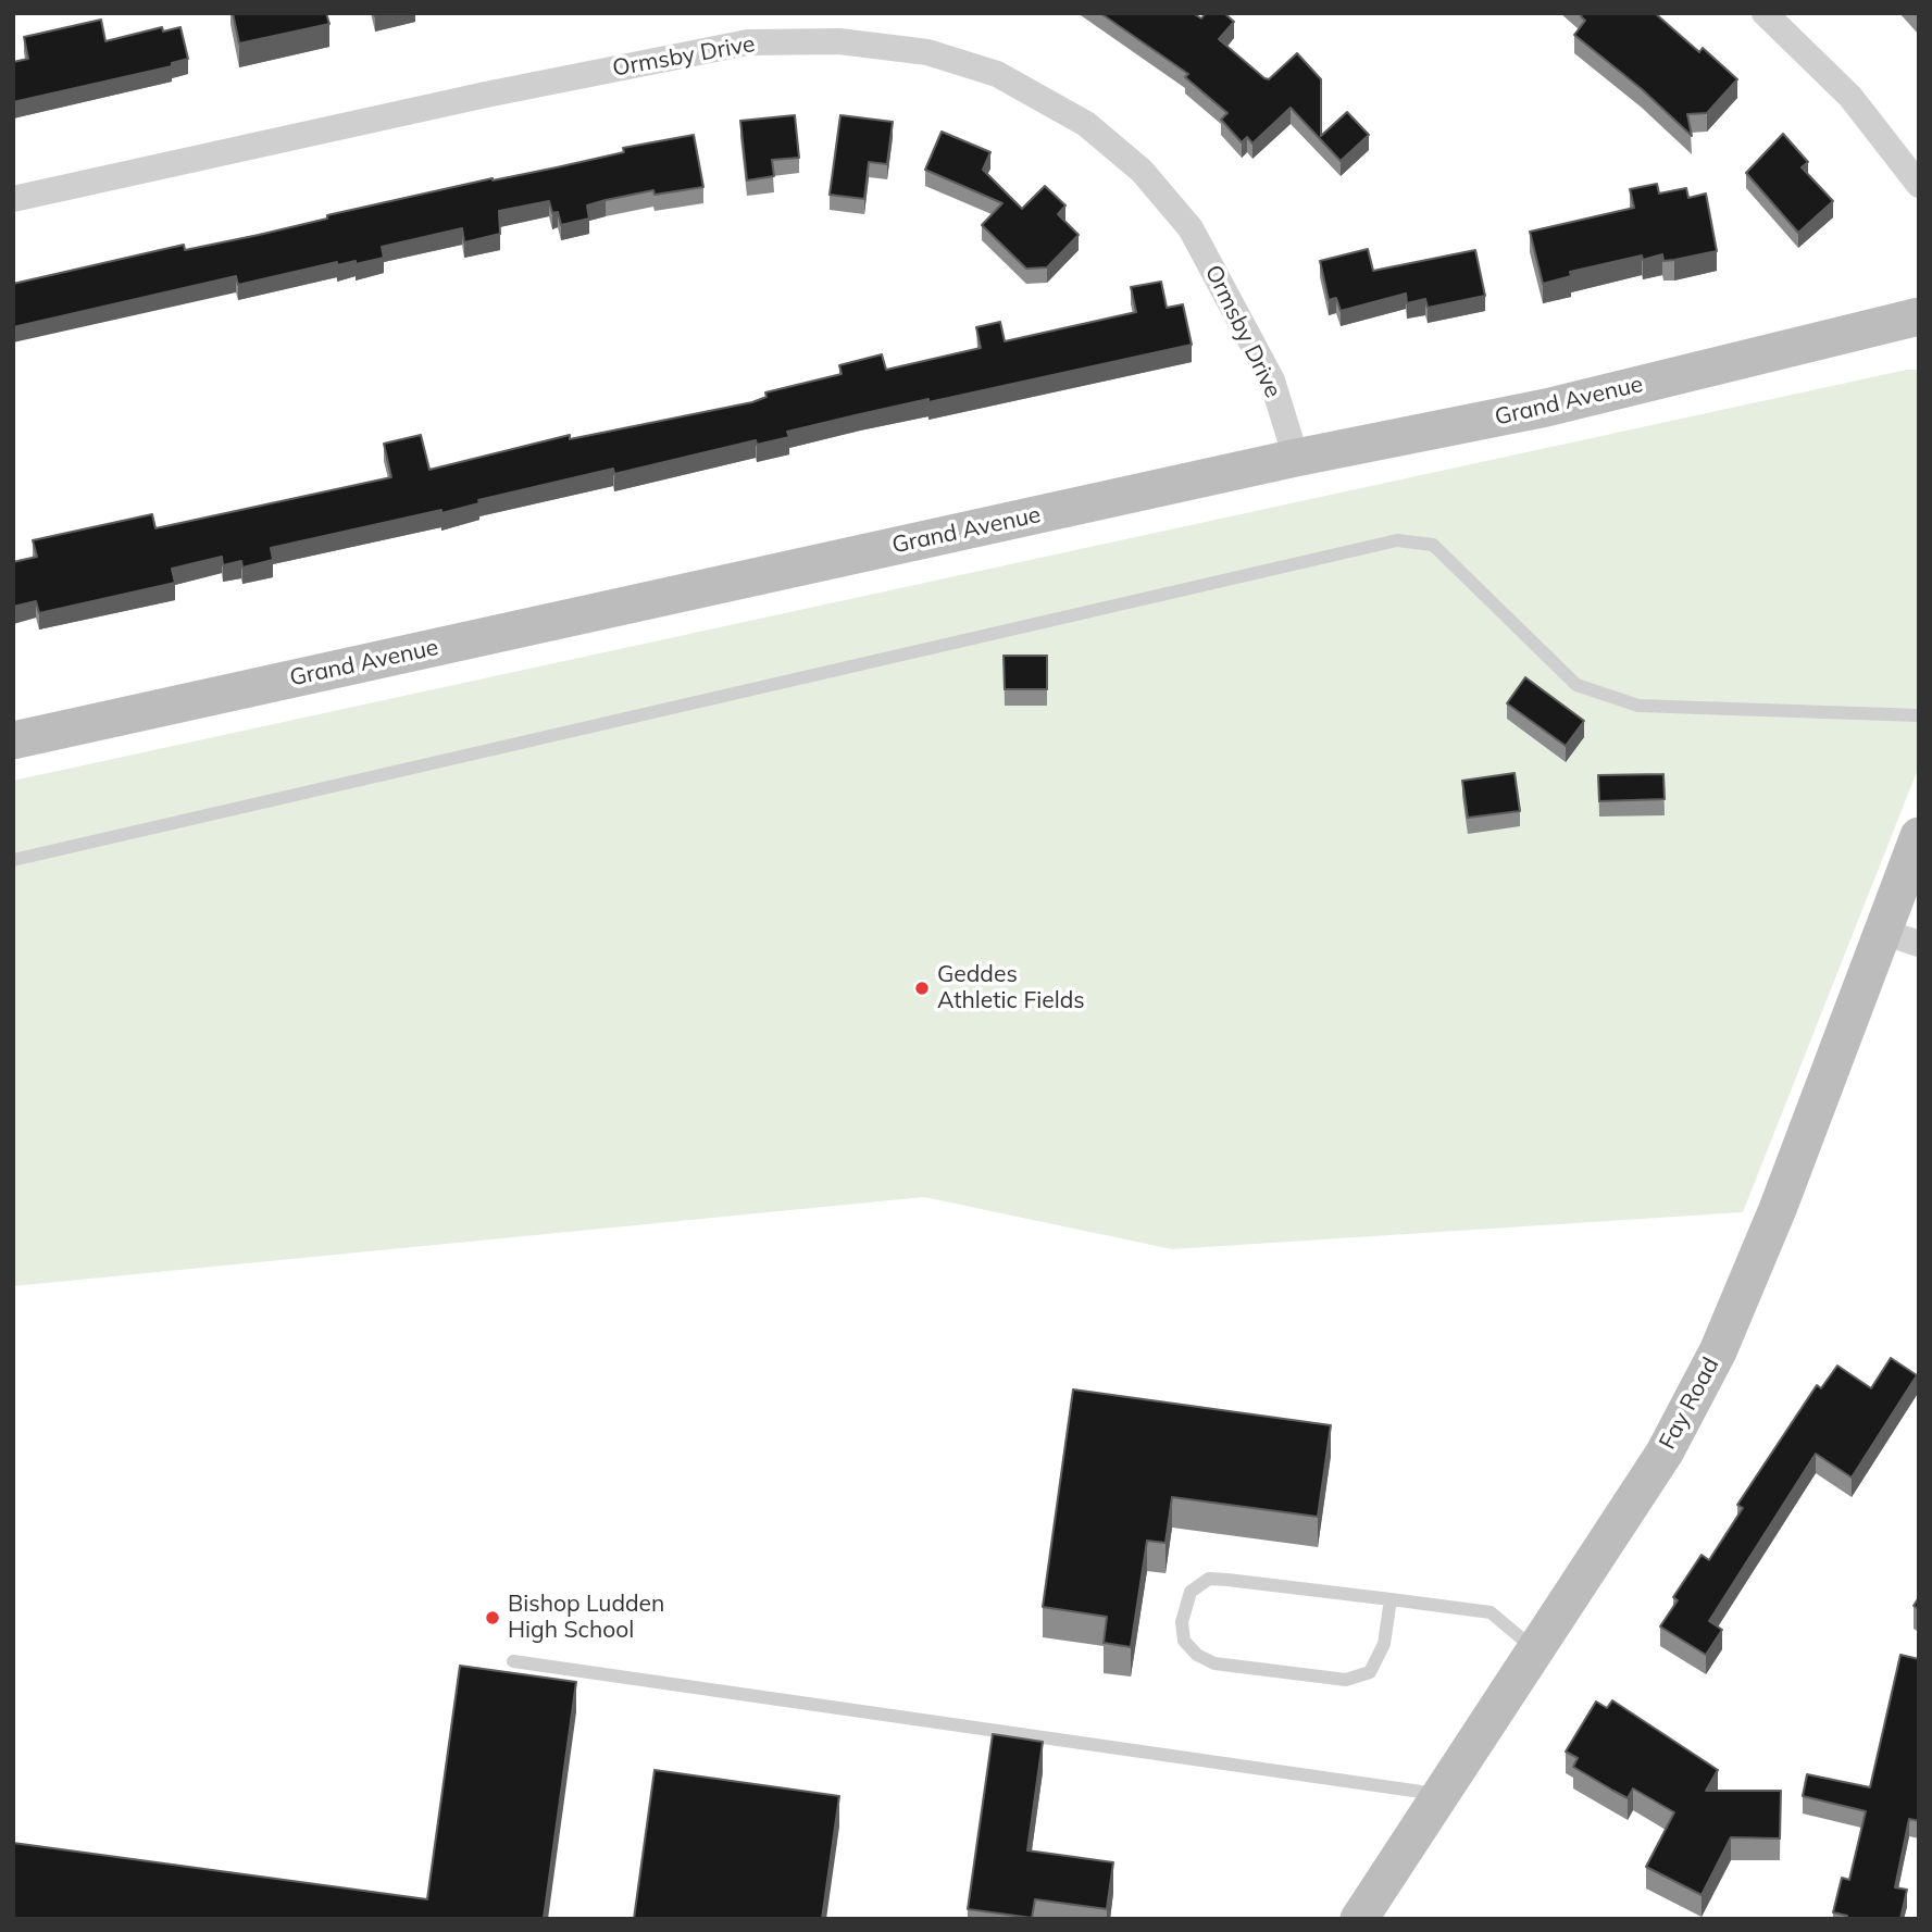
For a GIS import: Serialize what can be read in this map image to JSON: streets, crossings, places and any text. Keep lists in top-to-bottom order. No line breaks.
{"streets":{"street":["Ormsby Drive","Grand Avenue","Fay Road"]},"crossings":[["Ormsby Drive","Grand Avenue"]],"places":["Geddes Athletic Fields","Bishop Ludden High School"]}
